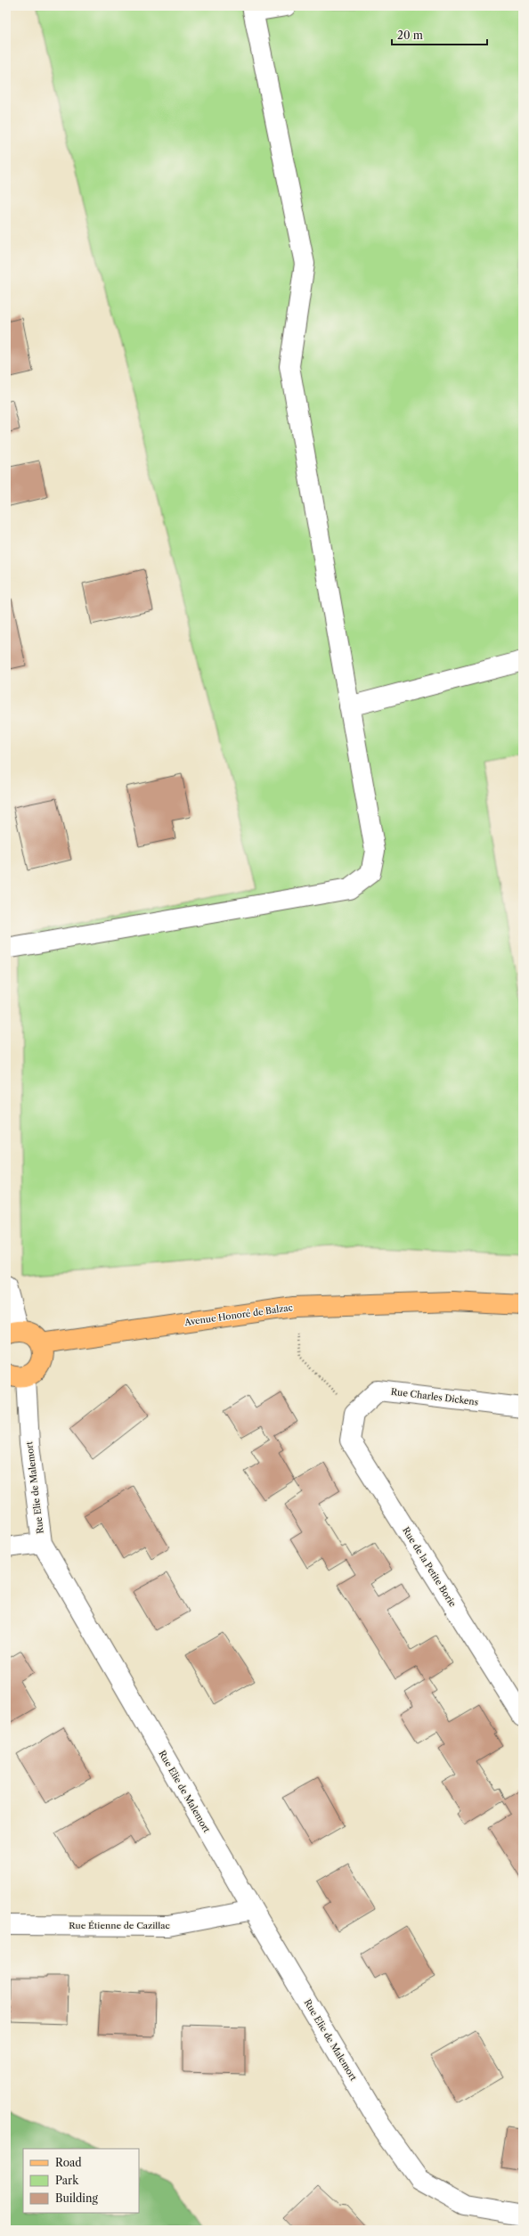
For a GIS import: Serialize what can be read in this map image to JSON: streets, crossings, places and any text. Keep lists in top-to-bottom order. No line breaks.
{"streets":{"main road":["Avenue Honoré de Balzac"],"street":["Rue Charles Dickens","Rue Elie de Malemort","Rue de la Petite Borie","Rue Étienne de Cazillac"]},"crossings":[["Rue Charles Dickens","Rue de la Petite Borie"],["Rue Elie de Malemort","Rue Étienne de Cazillac"]],"legend":["Road","Park","Building"],"scale_bar":"20 m"}
